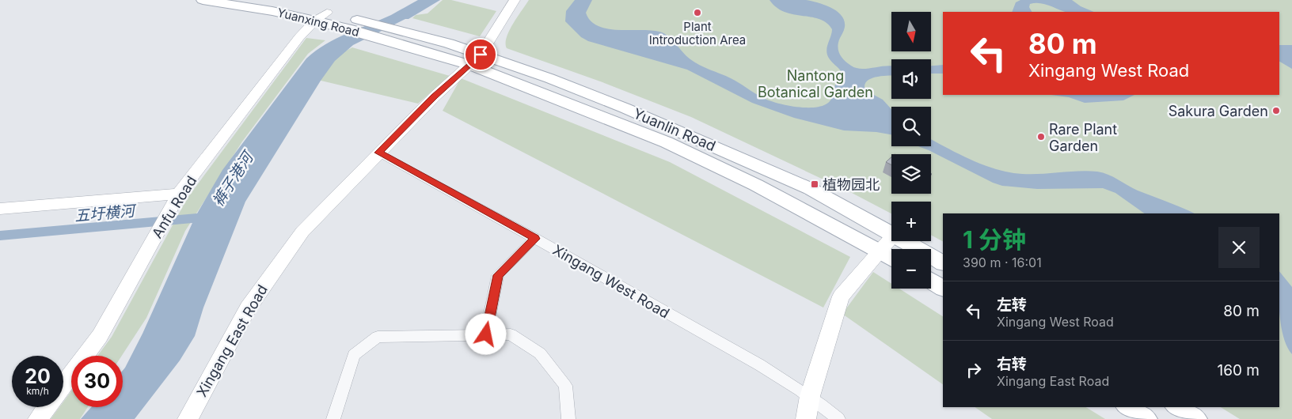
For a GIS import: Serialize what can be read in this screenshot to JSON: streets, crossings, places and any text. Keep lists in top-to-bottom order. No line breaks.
{"streets":{"main road":["Yuanxing Road","Yuanlin Road"],"street":["Anfu Road","Xingang West Road","Xingang East Road"]},"crossings":[["Yuanxing Road","Yuanlin Road"],["Yuanxing Road","Anfu Road"],["Yuanlin Road","Xingang East Road"],["Xingang West Road","Xingang East Road"]],"water":["裤子港河","五圩横河"],"parks":["Nantong Botanical Garden"],"places":{"other":["Plant Introduction Area","Sakura Garden","Rare Plant Garden"],"transit":["植物园北"]},"north":"bottom","page":{"map_buttons":["+","−"],"turn":["80 m","Xingang West Road"],"heading":["1 分钟","390 m · 16:01"],"list":[{"name":"左转","note":"Xingang West Road","value":"80 m"},{"name":"右转","note":"Xingang East Road","value":"160 m"}],"speed":"20 km/h","limit":"30"}}
